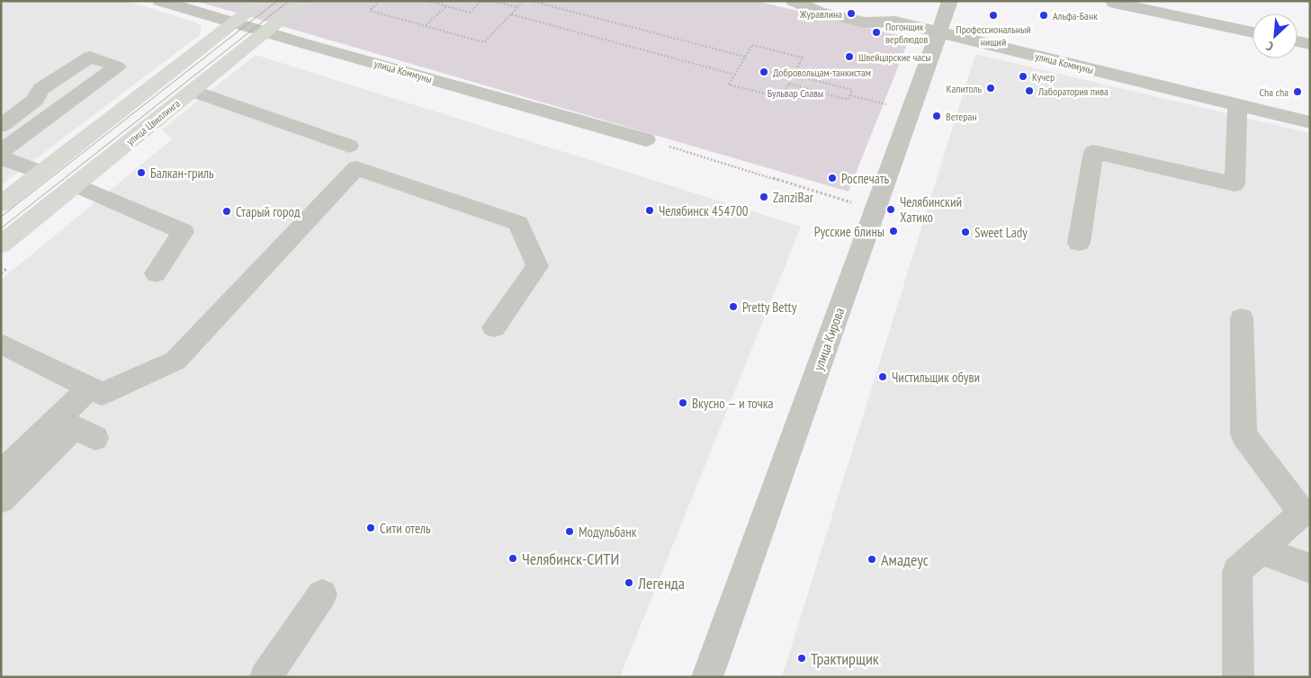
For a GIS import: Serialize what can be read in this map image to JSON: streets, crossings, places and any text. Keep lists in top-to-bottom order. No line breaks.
{"streets":{"main road":["улица Цвиллинга"],"street":["улица Коммуны","улица Кирова"]},"crossings":[["улица Коммуны","улица Цвиллинга"],["улица Коммуны","улица Кирова"]],"parks":["Бульвар Славы"],"places":["Журавлина","Профессиональный нищий","Альфа-Банк","Погонщик верблюдов","Швейцарские часы","Добровольцам-танкистам","Кучер","Капитоль","Лаборатория пива","Cha cha","Ветеран","Балкан-гриль","Роспечать","ZanziBar","Челябинский Хатико","Челябинск 454700","Старый город","Русские блины","Sweet Lady","Pretty Betty","Чистильщик обуви","Вкусно — и точка","Сити отель","Модульбанк","Челябинск-СИТИ","Амадеус","Легенда","Трактирщик"],"north":"bottom left"}
